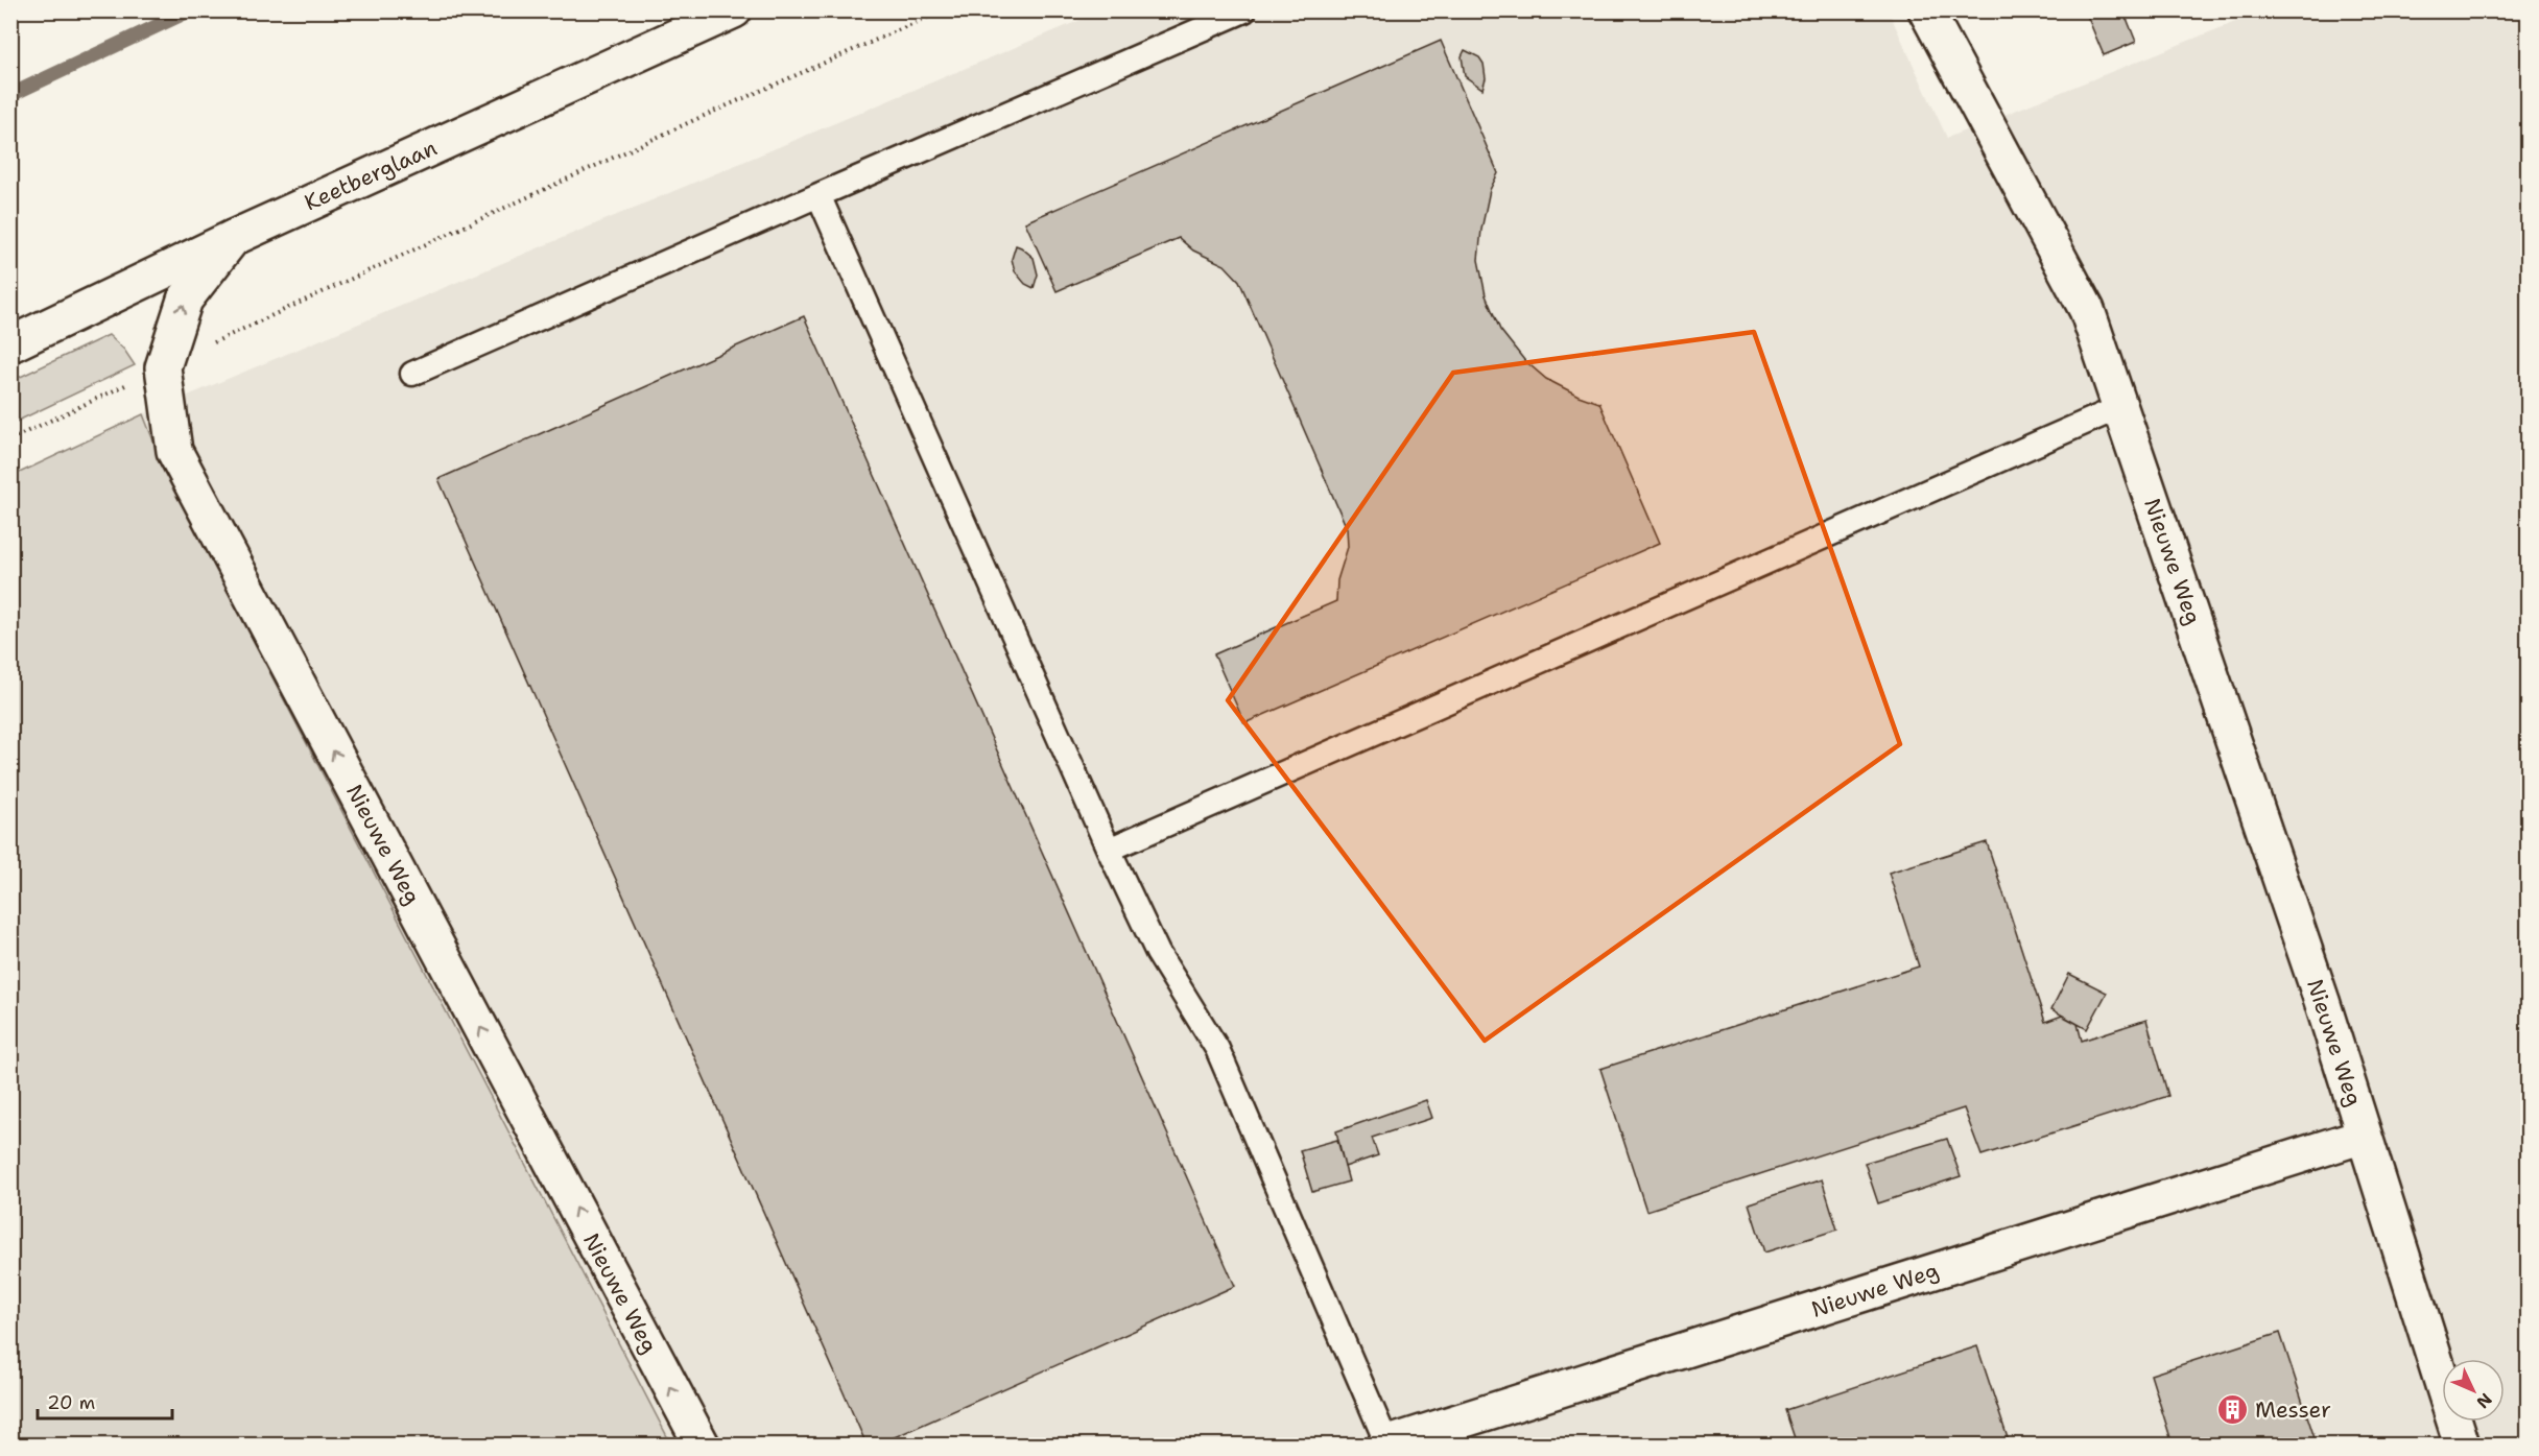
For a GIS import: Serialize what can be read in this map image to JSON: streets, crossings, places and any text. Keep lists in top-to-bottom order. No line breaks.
{"streets":{"street":["Keetberglaan","Nieuwe Weg"]},"crossings":[["Keetberglaan","Nieuwe Weg"]],"places":{"building":["Messer"]},"scale_bar":"20 m","north":"bottom right"}
